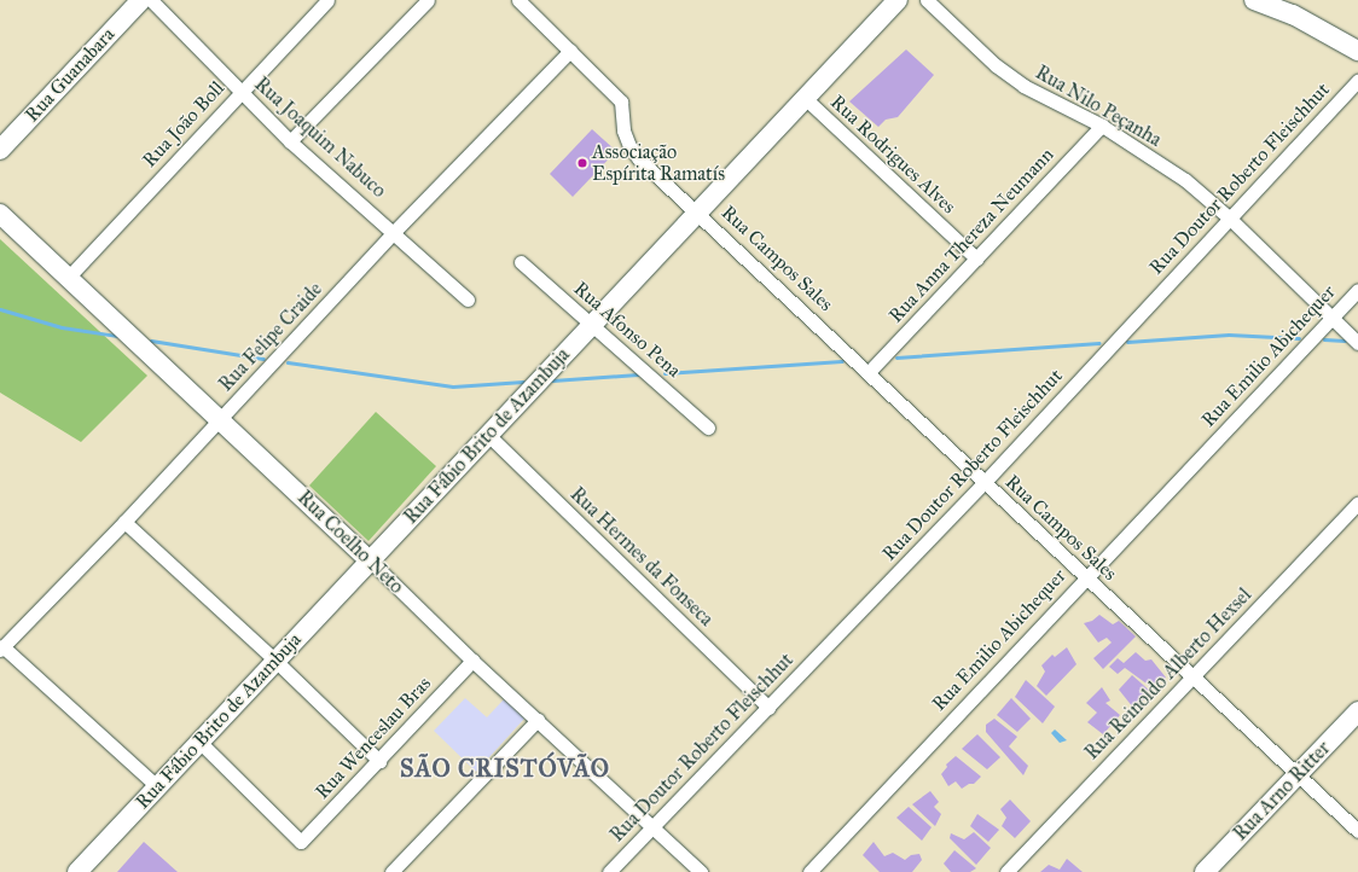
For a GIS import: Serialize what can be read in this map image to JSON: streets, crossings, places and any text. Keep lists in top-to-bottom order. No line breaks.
{"streets":{"street":["Rua Guanabara","Rua Nilo Peçanha","Rua João Boll","Rua Joaquim Nabuco","Rua Rodrigues Alves","Rua Doutor Roberto Fleischhut","Rua Anna Thereza Neumann","Rua Campos Sales","Rua Afonso Pena","Rua Felipe Craide","Rua Emilio Abichequer","Rua Fábio Brito de Azambuja","Rua Coelho Neto","Rua Hermes da Fonseca","Rua Reinoldo Alberto Hexsel","Rua Wenceslau Bras","Rua Arno Ritter"]},"crossings":[["Rua Nilo Peçanha","Rua Doutor Roberto Fleischhut"],["Rua Nilo Peçanha","Rua Anna Thereza Neumann"],["Rua Nilo Peçanha","Rua Emilio Abichequer"],["Rua João Boll","Rua Joaquim Nabuco"],["Rua João Boll","Rua Coelho Neto"],["Rua Joaquim Nabuco","Rua Felipe Craide"],["Rua Rodrigues Alves","Rua Anna Thereza Neumann"],["Rua Rodrigues Alves","Rua Fábio Brito de Azambuja"],["Rua Doutor Roberto Fleischhut","Rua Campos Sales"],["Rua Doutor Roberto Fleischhut","Rua Coelho Neto"],["Rua Doutor Roberto Fleischhut","Rua Hermes da Fonseca"],["Rua Anna Thereza Neumann","Rua Campos Sales"],["Rua Campos Sales","Rua Felipe Craide"],["Rua Campos Sales","Rua Emilio Abichequer"],["Rua Campos Sales","Rua Fábio Brito de Azambuja"],["Rua Campos Sales","Rua Reinoldo Alberto Hexsel"],["Rua Campos Sales","Rua Arno Ritter"],["Rua Afonso Pena","Rua Fábio Brito de Azambuja"],["Rua Felipe Craide","Rua Coelho Neto"],["Rua Fábio Brito de Azambuja","Rua Coelho Neto"],["Rua Fábio Brito de Azambuja","Rua Hermes da Fonseca"],["Rua Fábio Brito de Azambuja","Rua Wenceslau Bras"],["Rua Coelho Neto","Rua Wenceslau Bras"]],"districts":["SÃO CRISTÓVÃO"],"places":["Associação Espírita Ramatís"]}
